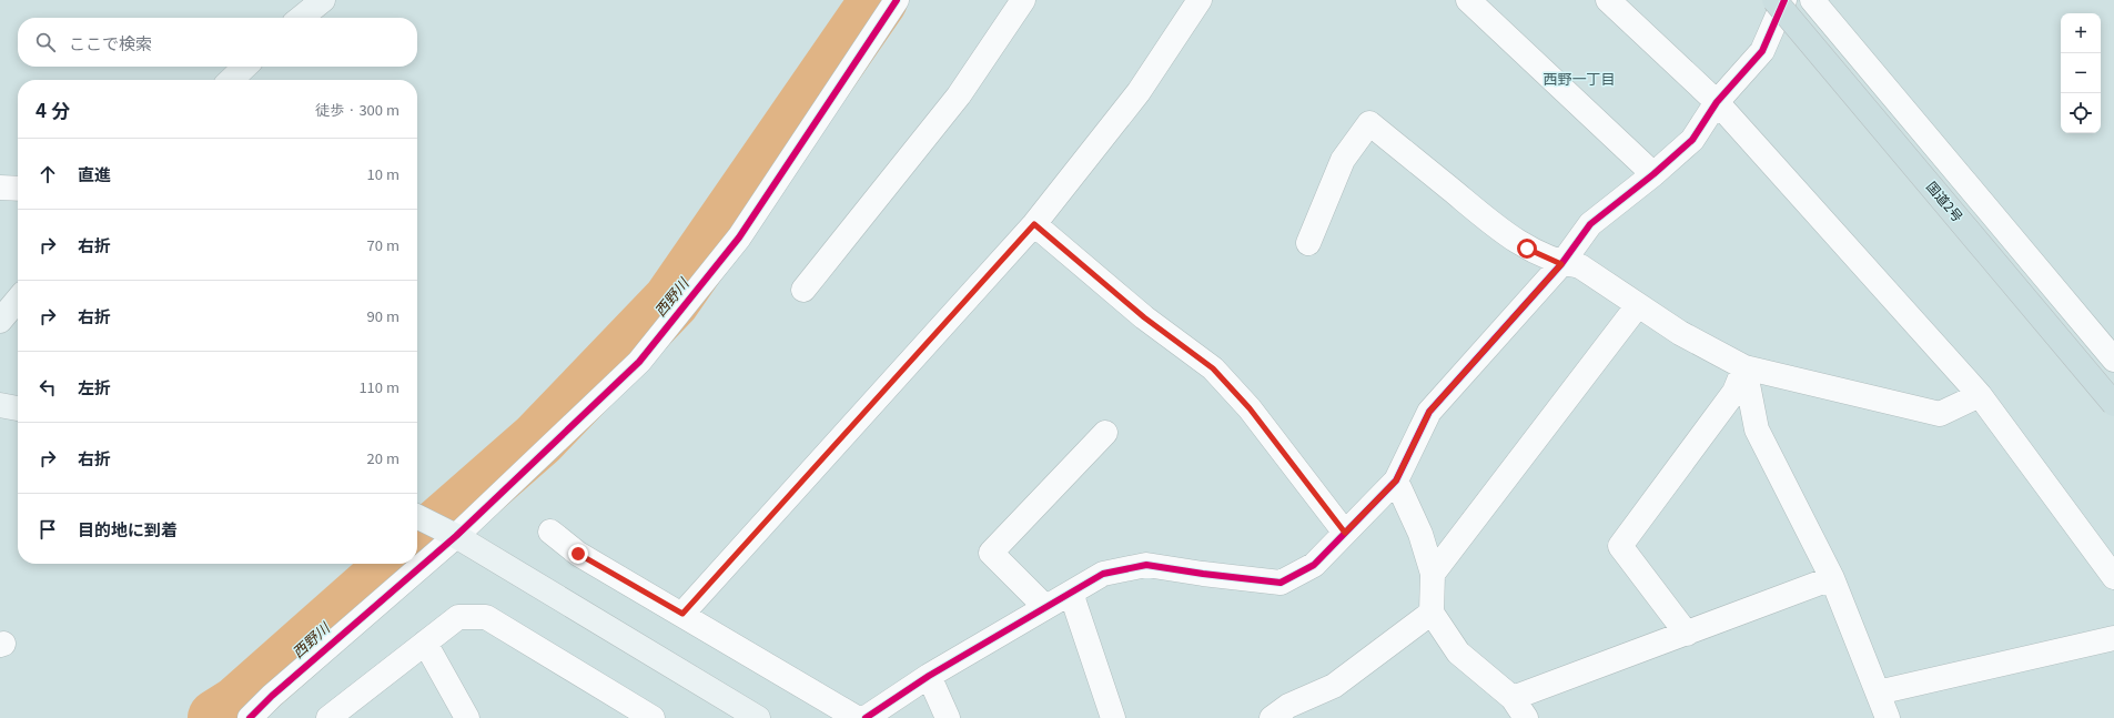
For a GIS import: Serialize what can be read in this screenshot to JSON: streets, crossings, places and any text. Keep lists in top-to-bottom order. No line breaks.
{"streets":{"highway":["国道2号"]},"districts":["西野一丁目"],"water":["西野川"],"page":{"map_buttons":["+","−"],"search":"ここで検索","heading":["4 分","徒歩 · 300 m"],"list":[["直進","10 m"],["右折","70 m"],["右折","90 m"],["左折","110 m"],["右折","20 m"],"目的地に到着"]}}
